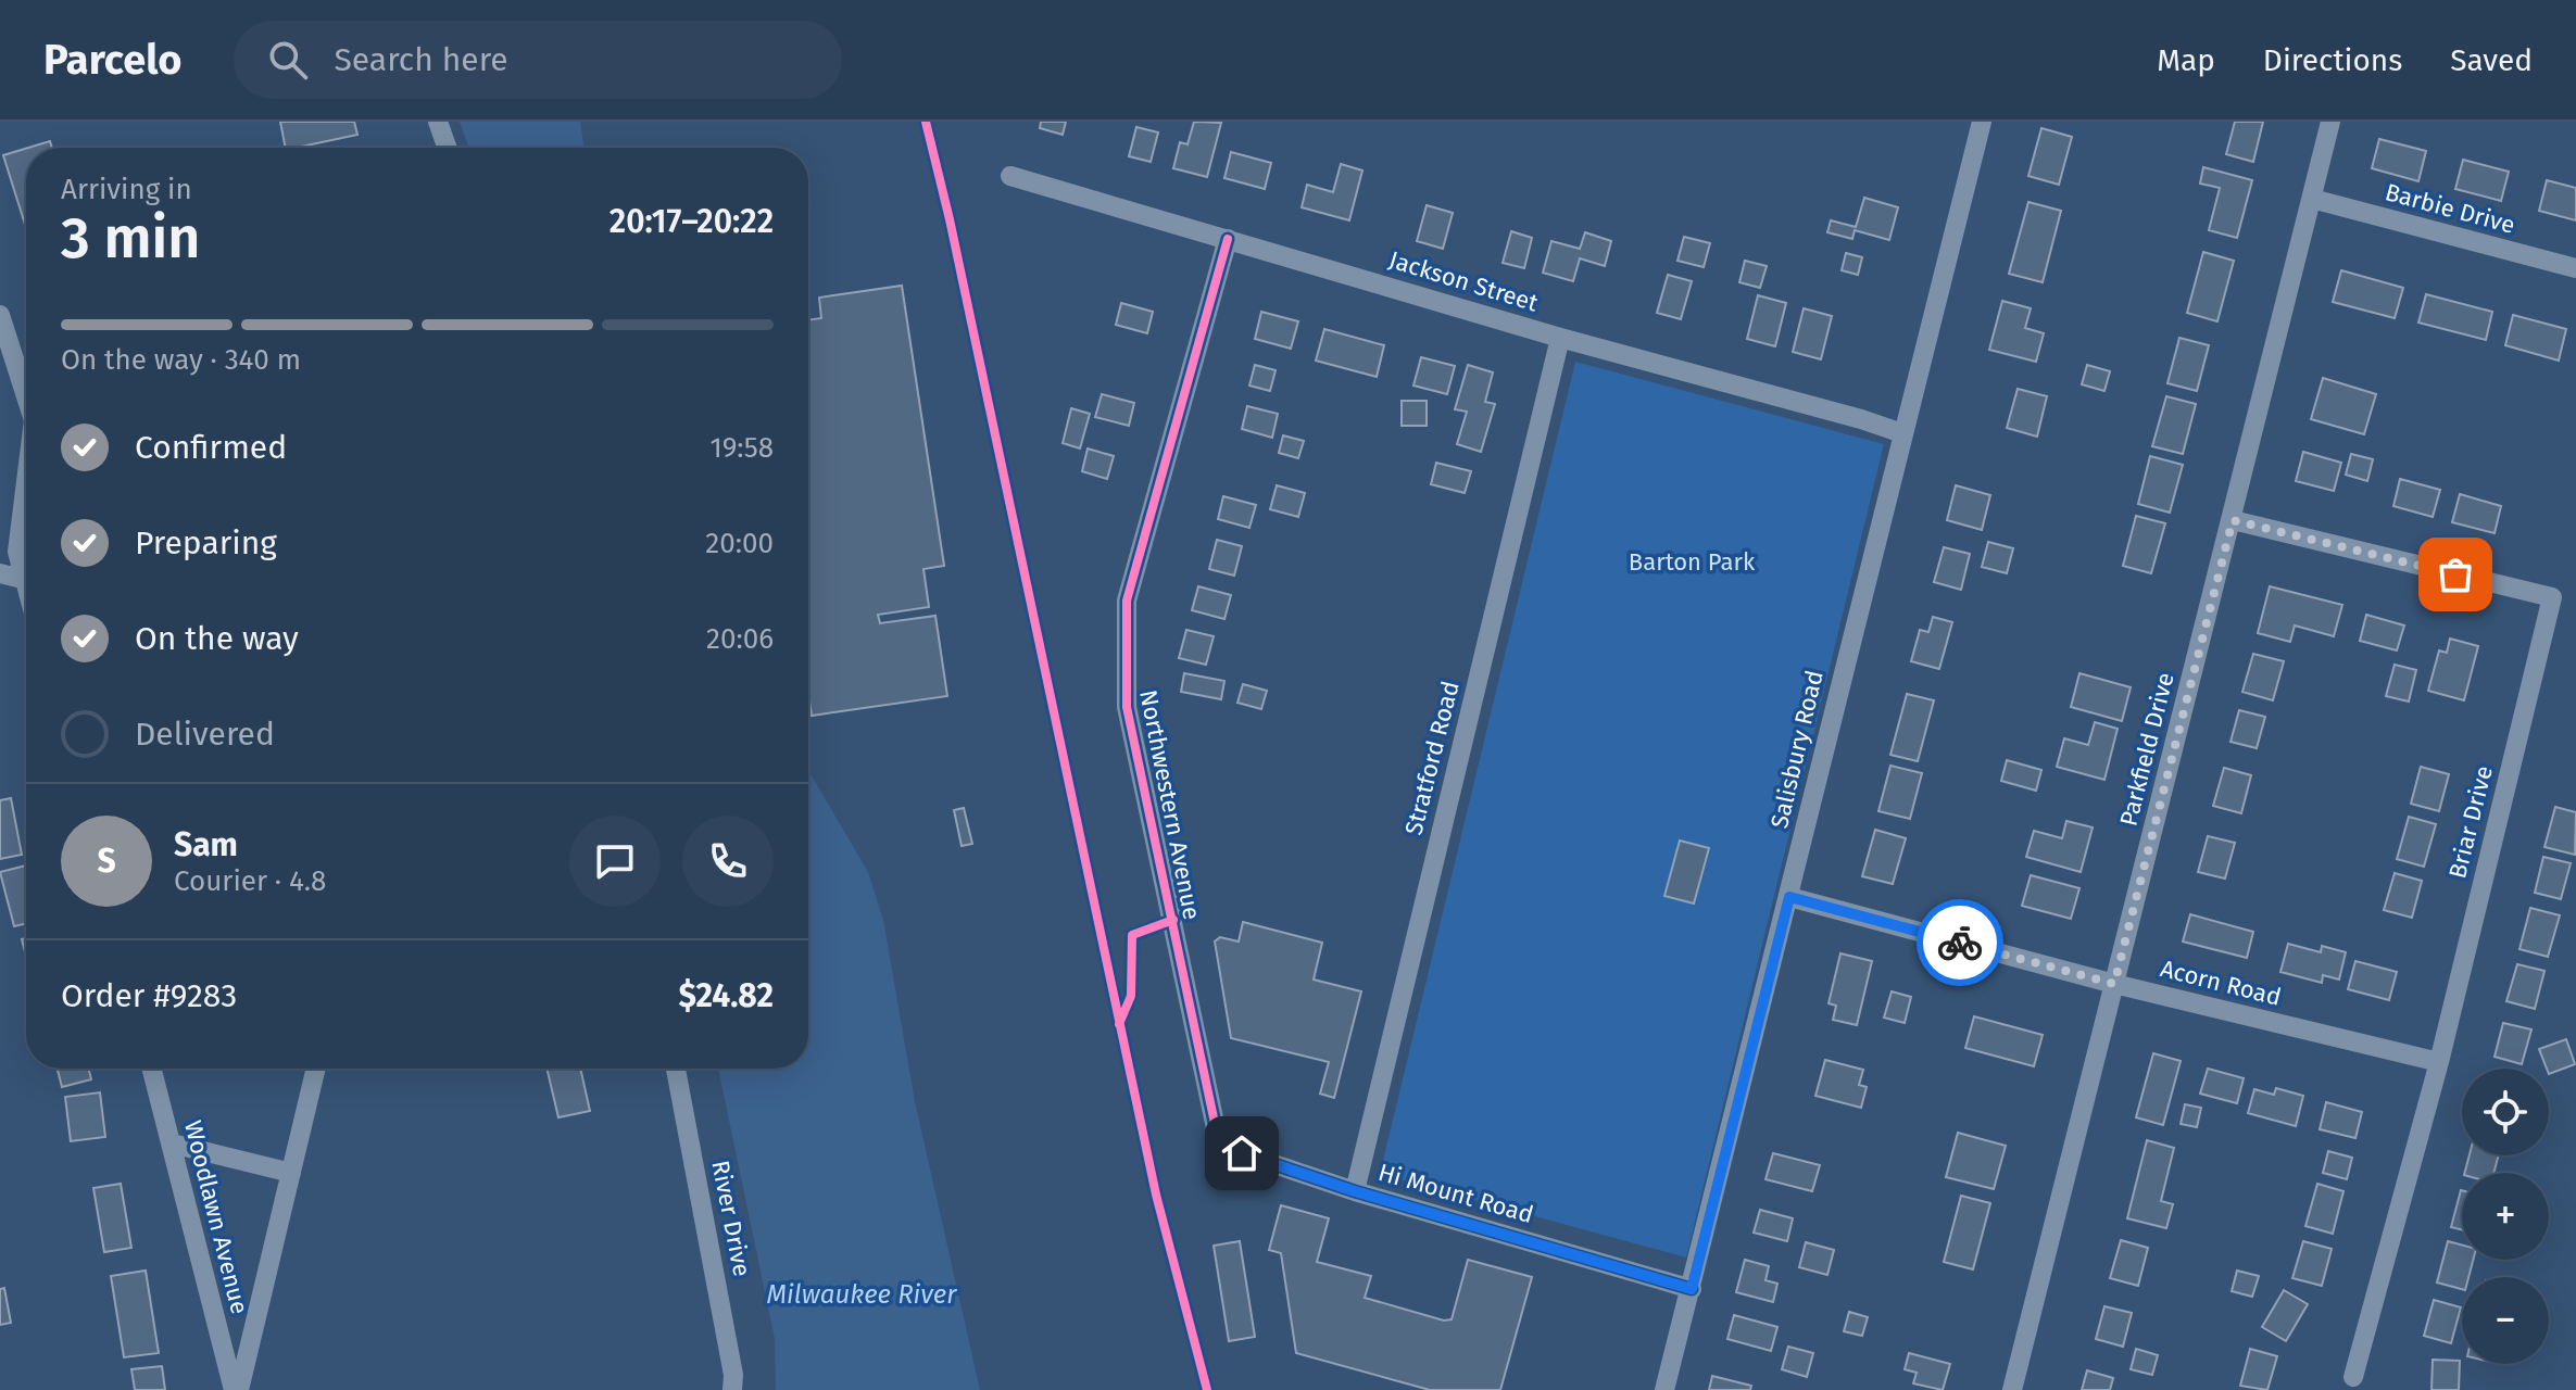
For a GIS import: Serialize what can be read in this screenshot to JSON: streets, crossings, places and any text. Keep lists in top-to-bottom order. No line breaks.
{"streets":{"street":["Barbie Drive","Jackson Street","Salisbury Road","Parkfield Drive","Stratford Road","Northwestern Avenue","Briar Drive","Acorn Road","Hi Mount Road","Woodlawn Avenue","River Drive"]},"crossings":[["Barbie Drive","Parkfield Drive"],["Jackson Street","Salisbury Road"],["Jackson Street","Stratford Road"],["Jackson Street","Northwestern Avenue"],["Salisbury Road","Acorn Road"],["Salisbury Road","Hi Mount Road"],["Parkfield Drive","Briar Drive"],["Parkfield Drive","Acorn Road"],["Stratford Road","Hi Mount Road"],["Northwestern Avenue","Hi Mount Road"],["Briar Drive","Acorn Road"]],"water":["Milwaukee River"],"parks":["Barton Park"],"page":{"header":"Parcelo","search":"Search here","nav":["Map","Directions","Saved"],"heading":["3 min","Arriving in","20:17–20:22"],"panel":["Sam","Courier · 4.8","Order #9283","$24.82"],"bar":"On the way · 340 m","list":[["Confirmed","19:58"],["Preparing","20:00"],["On the way","20:06"],"Delivered"],"round":"S","map_buttons":["+","−"]}}
